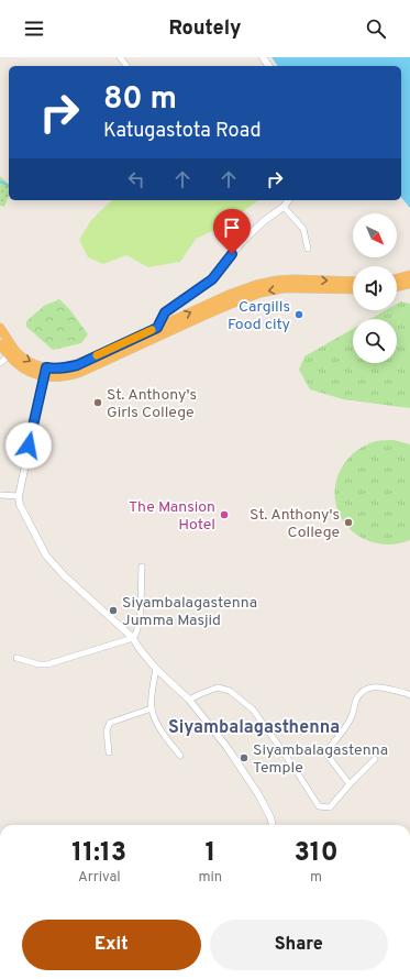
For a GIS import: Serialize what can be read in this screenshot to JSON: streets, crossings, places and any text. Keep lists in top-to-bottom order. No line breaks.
{"districts":["Siyambalagasthenna"],"places":["Cargills Food city","St. Anthony's Girls College","The Mansion Hotel","St. Anthony's College","Siyambalagastenna Jumma Masjid","Siyambalagastenna Temple"],"north":"bottom right","page":{"header":"Routely","turn":["80 m","Katugastota Road"],"eta":["11:13","Arrival","1","min","310","m"],"buttons":["Exit","Share"]}}
